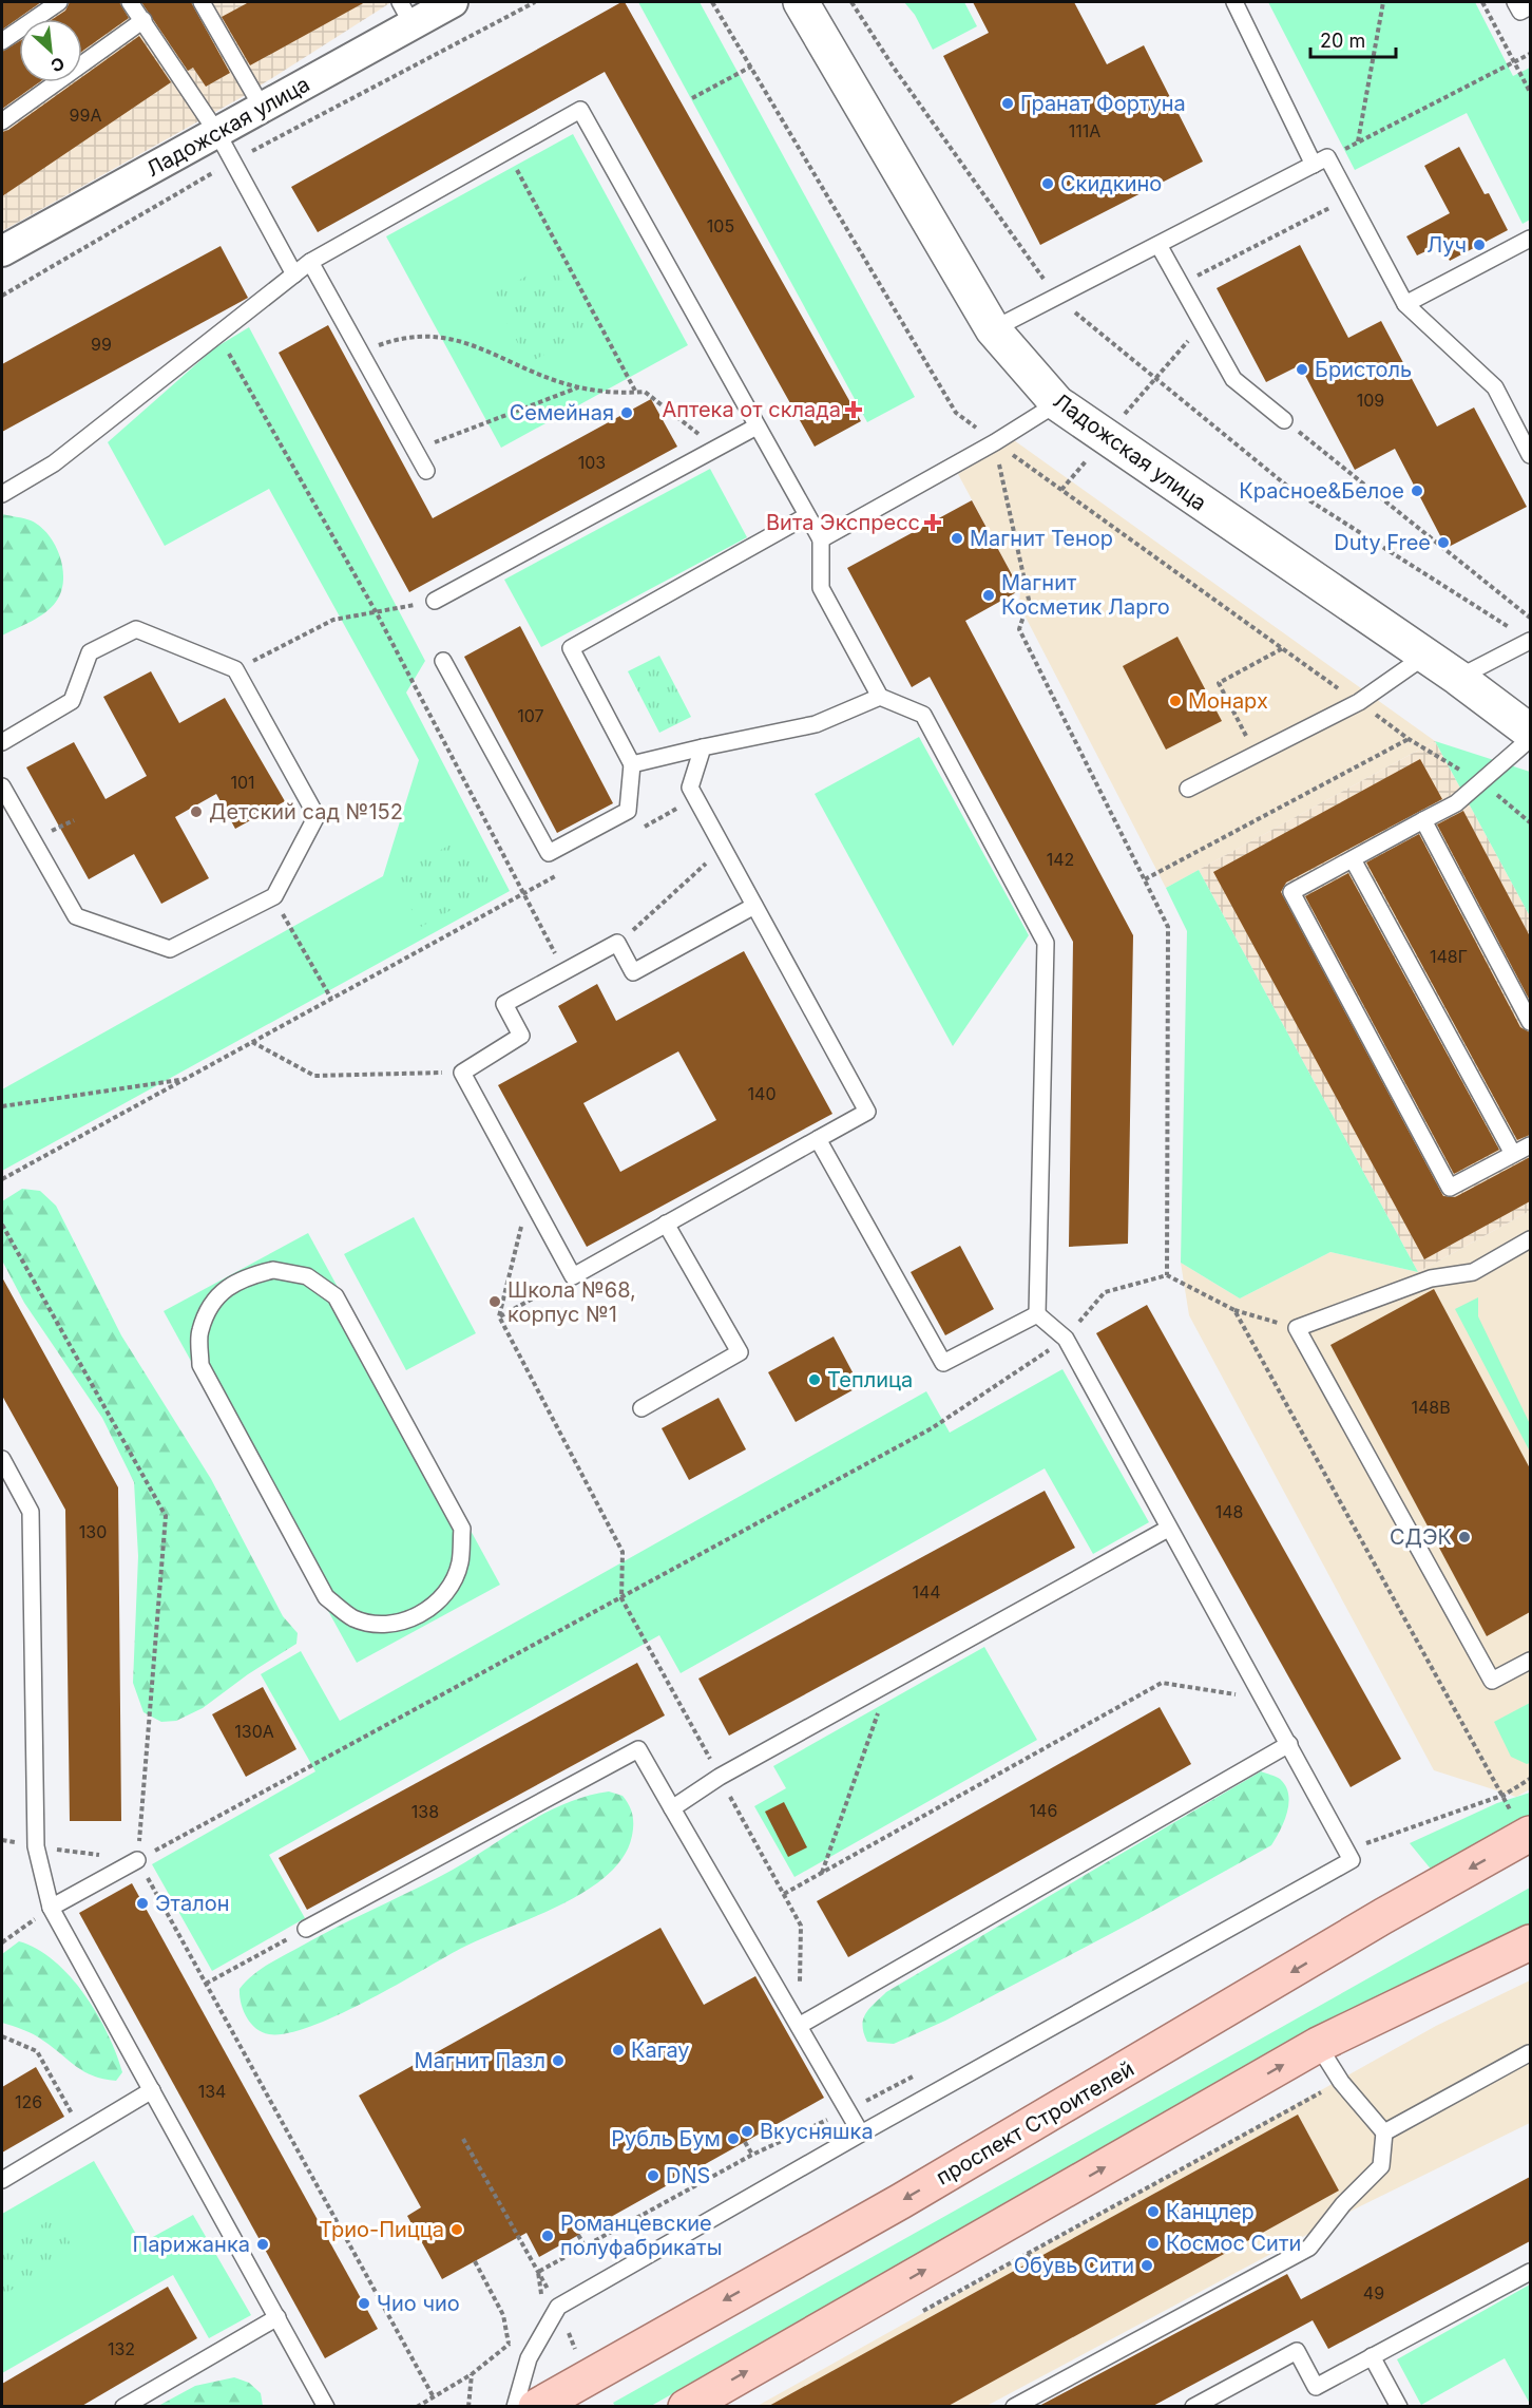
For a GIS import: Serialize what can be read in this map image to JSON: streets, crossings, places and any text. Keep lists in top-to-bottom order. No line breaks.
{"streets":{"main road":["проспект Строителей"],"street":["Ладожская улица"]},"places":{"other":["Гранат Фортуна","Скидкино","Луч","Бристоль","Семейная","Красное&Белое","Магнит Тенор","Duty Free","Магнит Косметик Ларго","Монарх","Детский сад №152","Школа №68, корпус №1","Теплица","СДЭК","Эталон","Кагау","Магнит Пазл","Вкусняшка","Рубль Бум","DNS","Канцлер","Трио-Пицца","Романцевские полуфабрикаты","Космос Сити","Парижанка","Обувь Сити","Чио чио"],"health":["Аптека от склада","Вита Экспресс"]},"house_numbers":["99А","111А","105","99","109","103","107","101","142","148Г","140","148В","148","130","144","130А","146","138","134","126","49","132"],"scale_bar":"20 m","north":"bottom right"}
